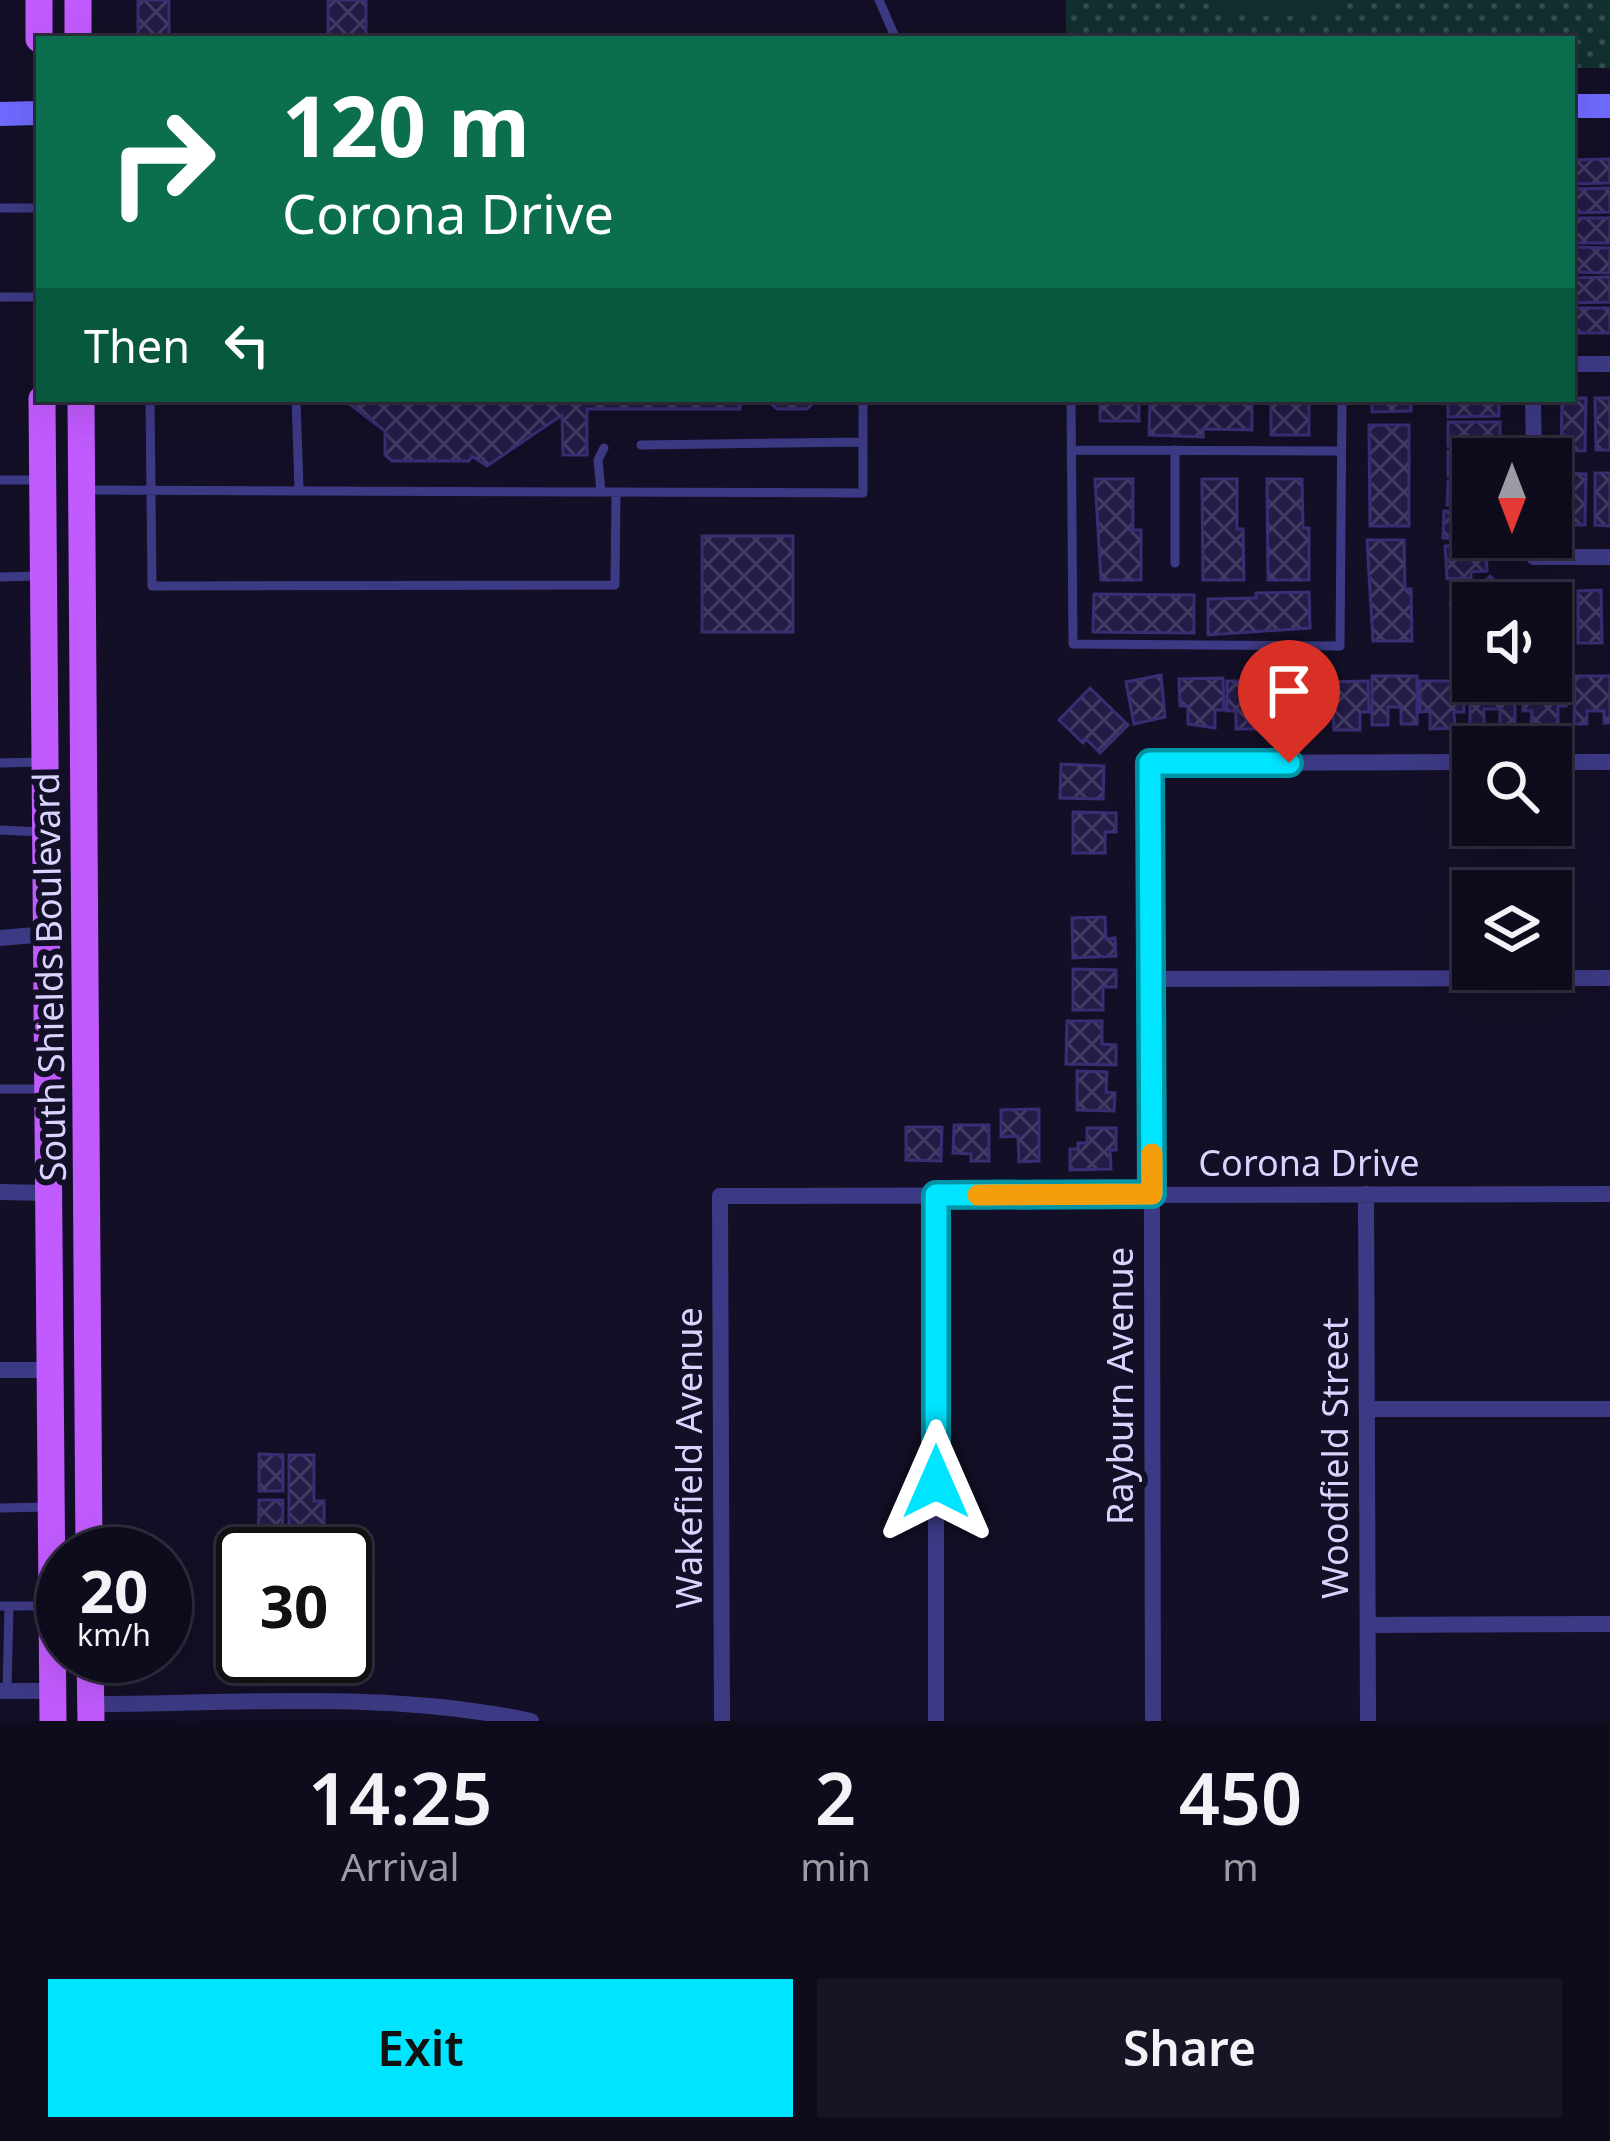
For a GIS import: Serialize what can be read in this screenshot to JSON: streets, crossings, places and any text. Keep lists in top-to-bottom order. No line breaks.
{"streets":{"main road":["South Shields Boulevard"],"street":["Corona Drive","Rayburn Avenue","Wakefield Avenue","Woodfield Street"]},"crossings":[["Corona Drive","Rayburn Avenue"],["Corona Drive","Wakefield Avenue"],["Corona Drive","Woodfield Street"]],"north":"bottom","page":{"turn":["120 m","Corona Drive"],"then":"Then","speed":"20 km/h","limit":"30","eta":["14:25","Arrival","2","min","450","m"],"buttons":["Exit","Share"]}}
